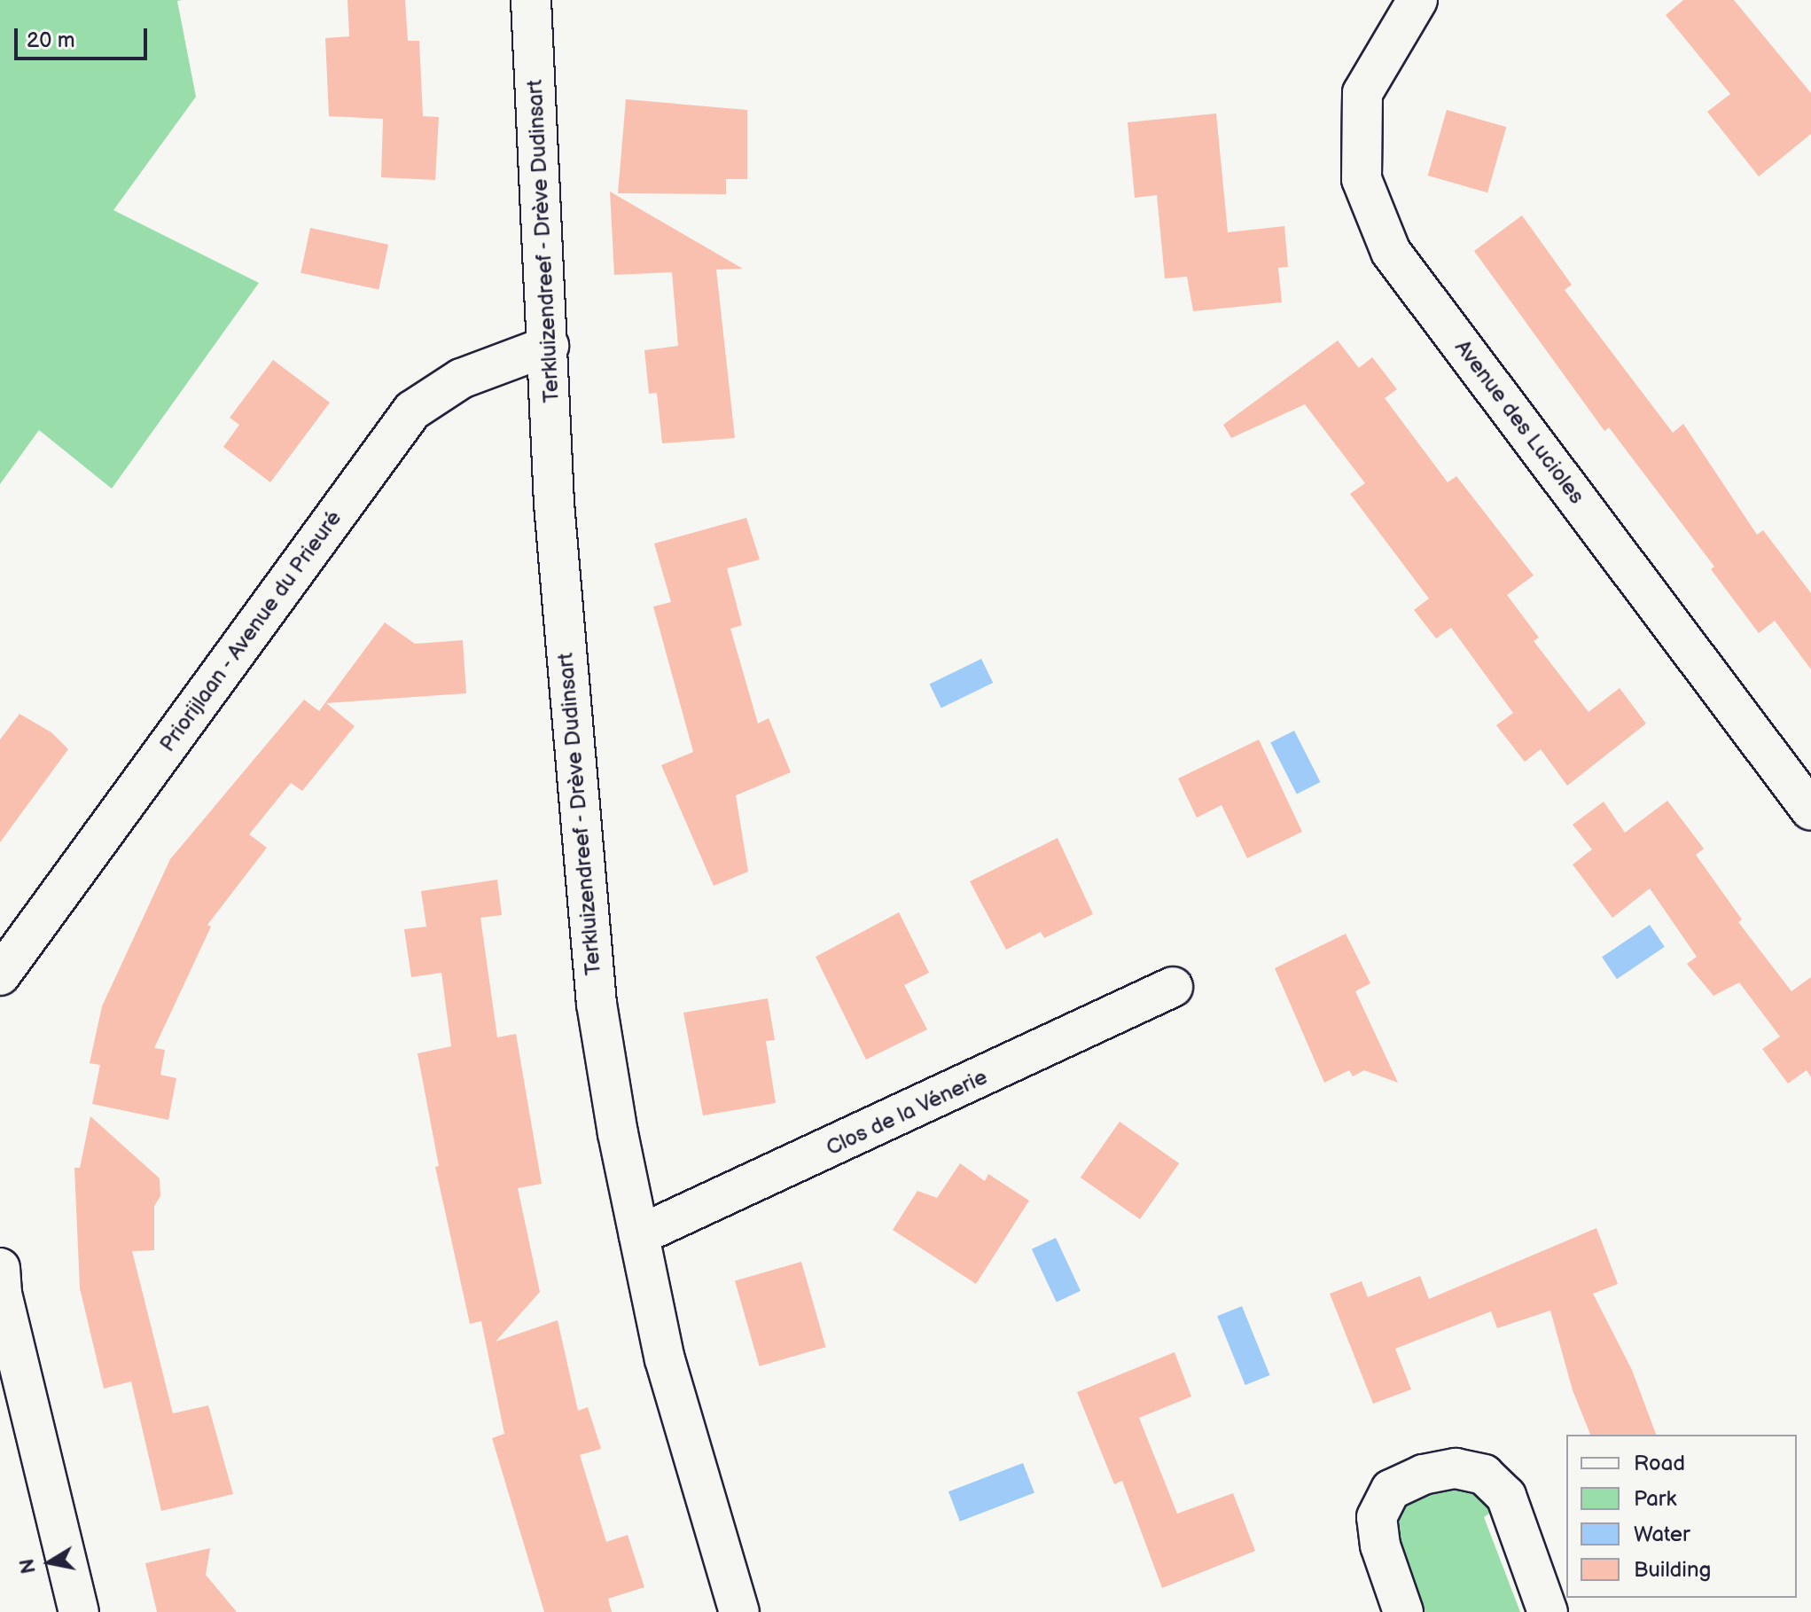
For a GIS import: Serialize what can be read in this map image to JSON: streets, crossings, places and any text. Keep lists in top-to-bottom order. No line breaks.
{"streets":{"street":["Terkluizendreef - Drève Dudinsart","Avenue des Lucioles","Priorijlaan - Avenue du Prieuré","Clos de la Vénerie"]},"crossings":[["Terkluizendreef - Drève Dudinsart","Priorijlaan - Avenue du Prieuré"],["Terkluizendreef - Drève Dudinsart","Clos de la Vénerie"]],"legend":["Road","Park","Water","Building"],"scale_bar":"20 m","north":"left"}
